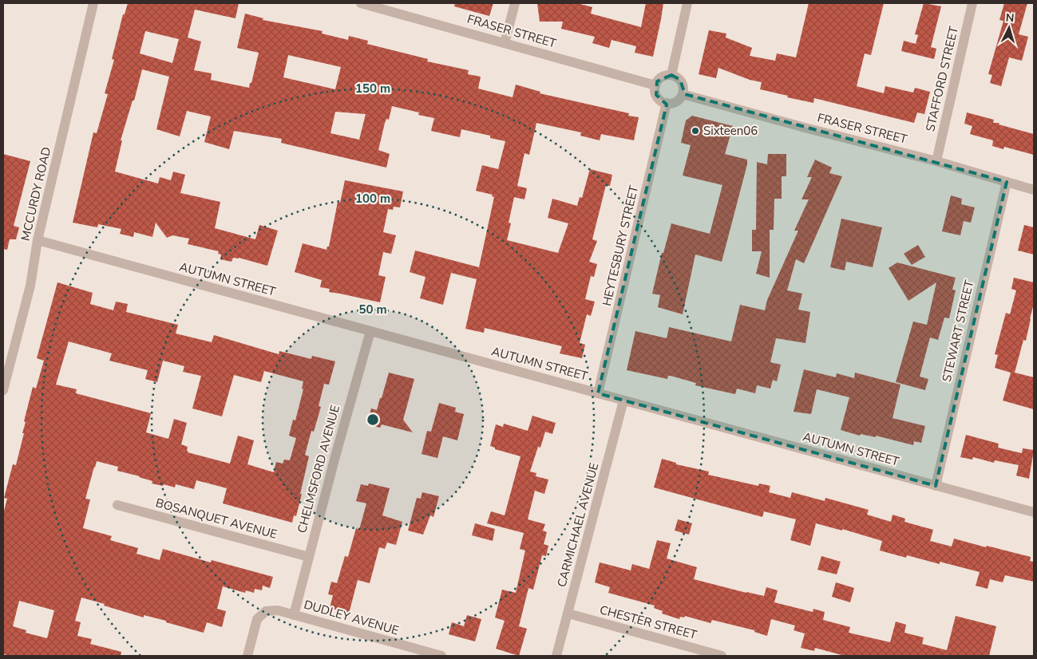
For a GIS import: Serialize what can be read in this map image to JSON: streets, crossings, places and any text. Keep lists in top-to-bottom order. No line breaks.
{"streets":{"street":["FRASER STREET","STAFFORD STREET","MCCURDY ROAD","HEYTESBURY STREET","AUTUMN STREET","STEWART STREET","CHELMSFORD AVENUE","BOSANQUET AVENUE","CARMICHAEL AVENUE","DUDLEY AVENUE","CHESTER STREET"]},"crossings":[["FRASER STREET","STAFFORD STREET"],["FRASER STREET","HEYTESBURY STREET"],["FRASER STREET","STEWART STREET"],["MCCURDY ROAD","AUTUMN STREET"],["HEYTESBURY STREET","AUTUMN STREET"],["AUTUMN STREET","STEWART STREET"],["AUTUMN STREET","CHELMSFORD AVENUE"],["AUTUMN STREET","CARMICHAEL AVENUE"],["CHELMSFORD AVENUE","BOSANQUET AVENUE"],["CHELMSFORD AVENUE","DUDLEY AVENUE"],["CARMICHAEL AVENUE","CHESTER STREET"]],"places":["Sixteen06"],"north":"top","rings":["150 m","100 m","50 m"]}
